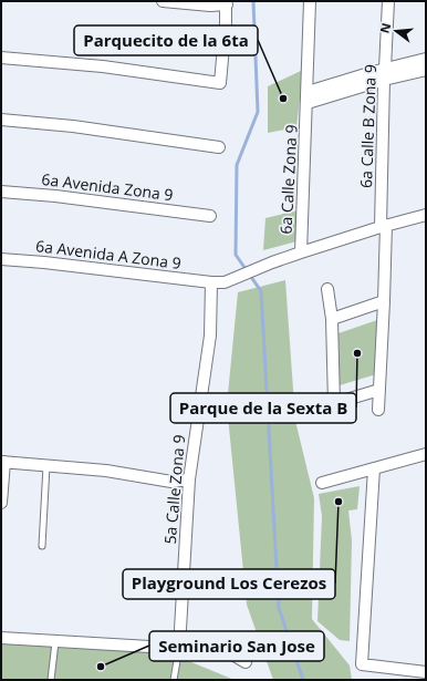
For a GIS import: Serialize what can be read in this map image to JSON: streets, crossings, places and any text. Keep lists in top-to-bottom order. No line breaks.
{"streets":{"street":["6a Calle B Zona 9","6a Calle Zona 9","6a Avenida Zona 9","6a Avenida A Zona 9","5a Calle Zona 9"]},"crossings":[["6a Calle Zona 9","6a Avenida A Zona 9"],["6a Avenida A Zona 9","5a Calle Zona 9"]],"places":["Parquecito de la 6ta","Parque de la Sexta B","Playground Los Cerezos","Seminario San Jose"],"north":"left"}
